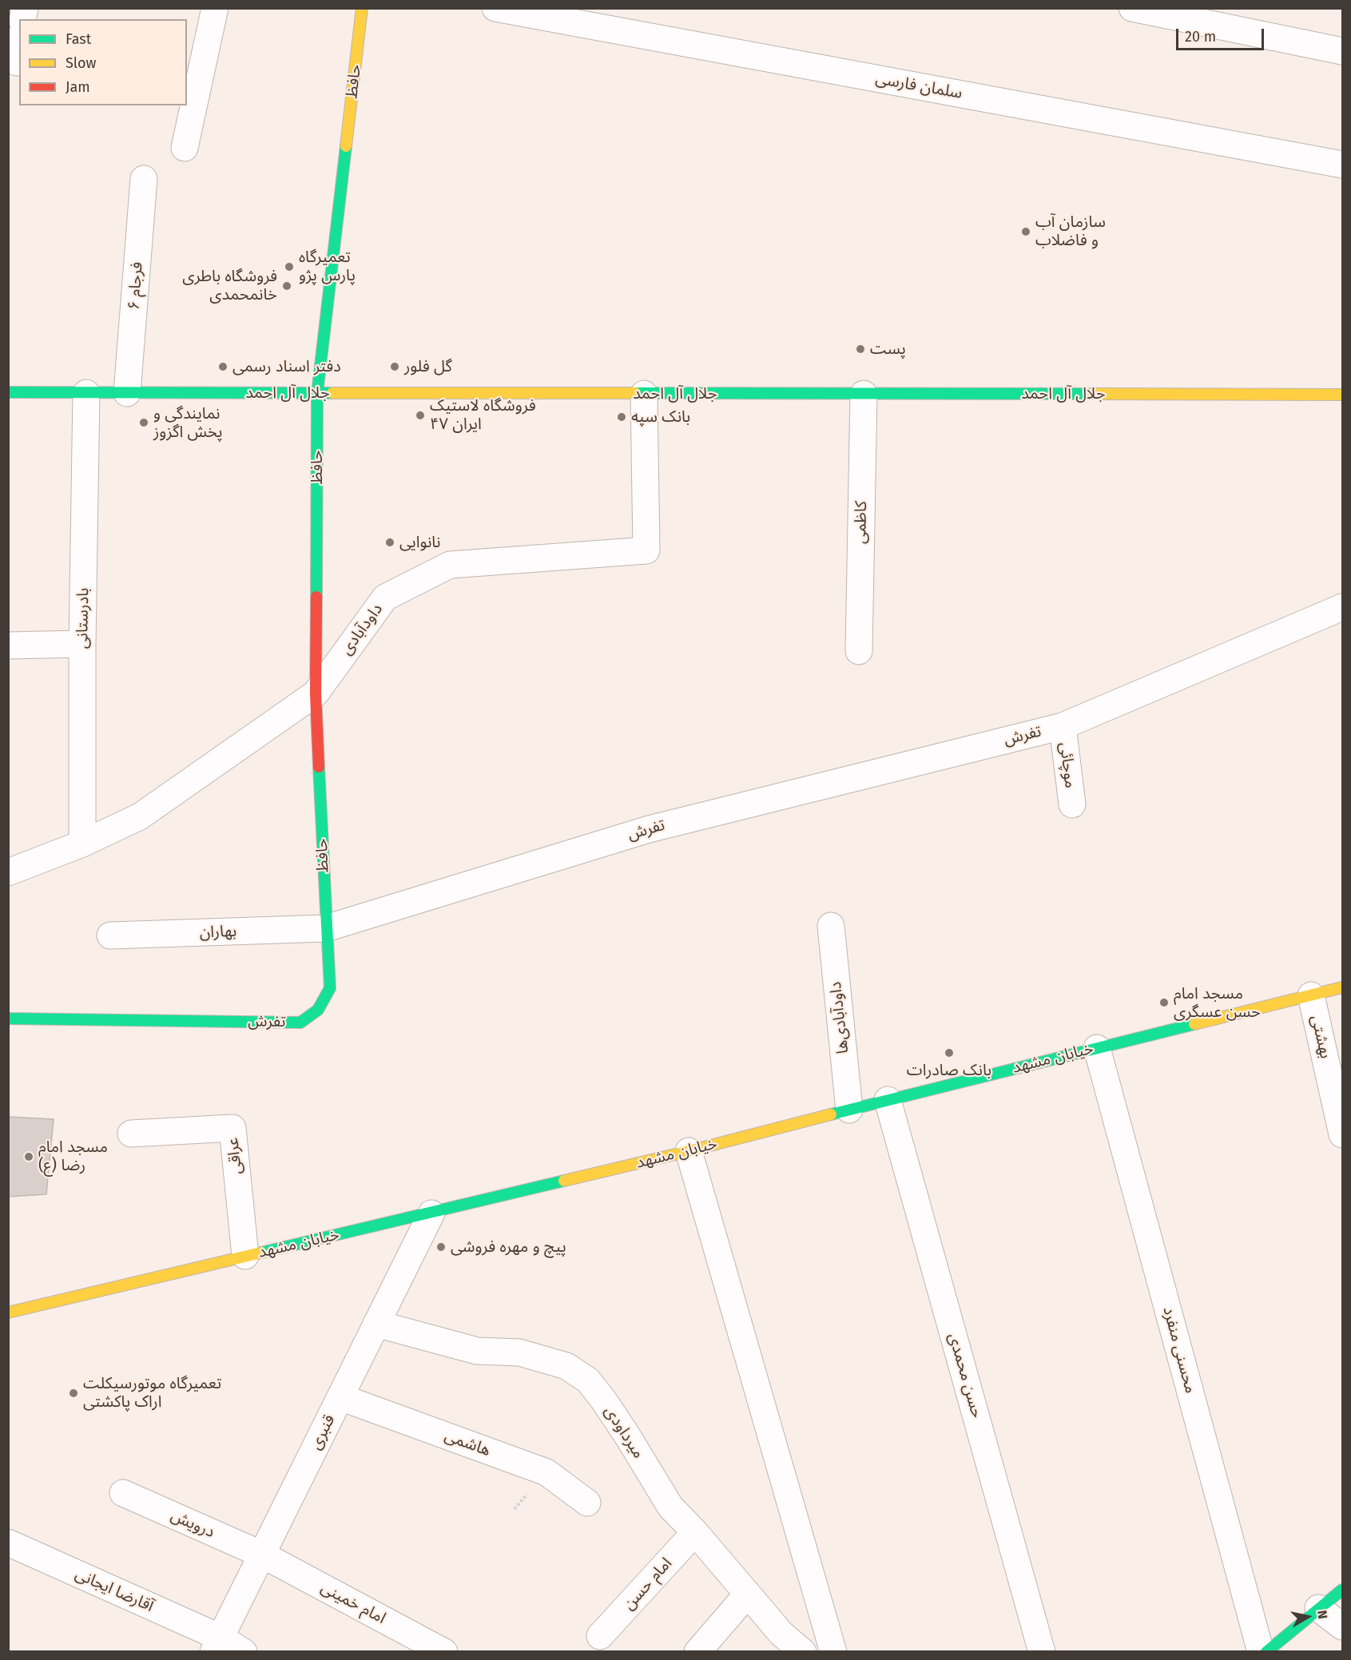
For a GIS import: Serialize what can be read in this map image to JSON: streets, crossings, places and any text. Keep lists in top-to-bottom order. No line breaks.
{"streets":{"street":["حافظ","سلمان فارسی","فرجام ۶","جلال آل احمد","کاظمی","بادرستانی","داودآبادی","تفرش","موچائی","بهاران","داودآبادی‌ها","بهشتی","خیابان مشهد","عراقی","محسنی منفرد","حسن محمدی","قنبری","میرداودی","هاشمی","درویش","امام حسن","آقارضا ایجانی","امام خمینی"]},"crossings":[["حافظ","جلال آل احمد"],["حافظ","داودآبادی"],["حافظ","تفرش"],["حافظ","بهاران"],["فرجام ۶","جلال آل احمد"],["جلال آل احمد","کاظمی"],["جلال آل احمد","بادرستانی"],["جلال آل احمد","داودآبادی"],["بادرستانی","داودآبادی"],["تفرش","موچائی"],["تفرش","بهاران"],["داودآبادی‌ها","خیابان مشهد"],["بهشتی","خیابان مشهد"],["خیابان مشهد","عراقی"],["خیابان مشهد","محسنی منفرد"],["خیابان مشهد","حسن محمدی"],["خیابان مشهد","قنبری"],["قنبری","میرداودی"],["قنبری","هاشمی"],["قنبری","درویش"],["قنبری","آقارضا ایجانی"],["قنبری","امام خمینی"],["میرداودی","امام حسن"],["درویش","امام خمینی"]],"places":["سازمان آب و فاضلاب","تعمیرگاه پارس پژو","فروشگاه باطری خانمحمدی","پست","دفتر اسناد رسمی","گل فلور","فروشگاه لاستیک ایران ۴۷","بانک سپه","نمایندگی و پخش اگزوز","نانوایی","مسجد امام حسن عسگری","بانک صادرات","مسجد امام رضا (ع)","پیچ و مهره فروشی","تعمیرگاه موتورسیکلت اراک پاکشتی"],"legend":["Fast","Slow","Jam"],"scale_bar":"20 m","north":"right"}
